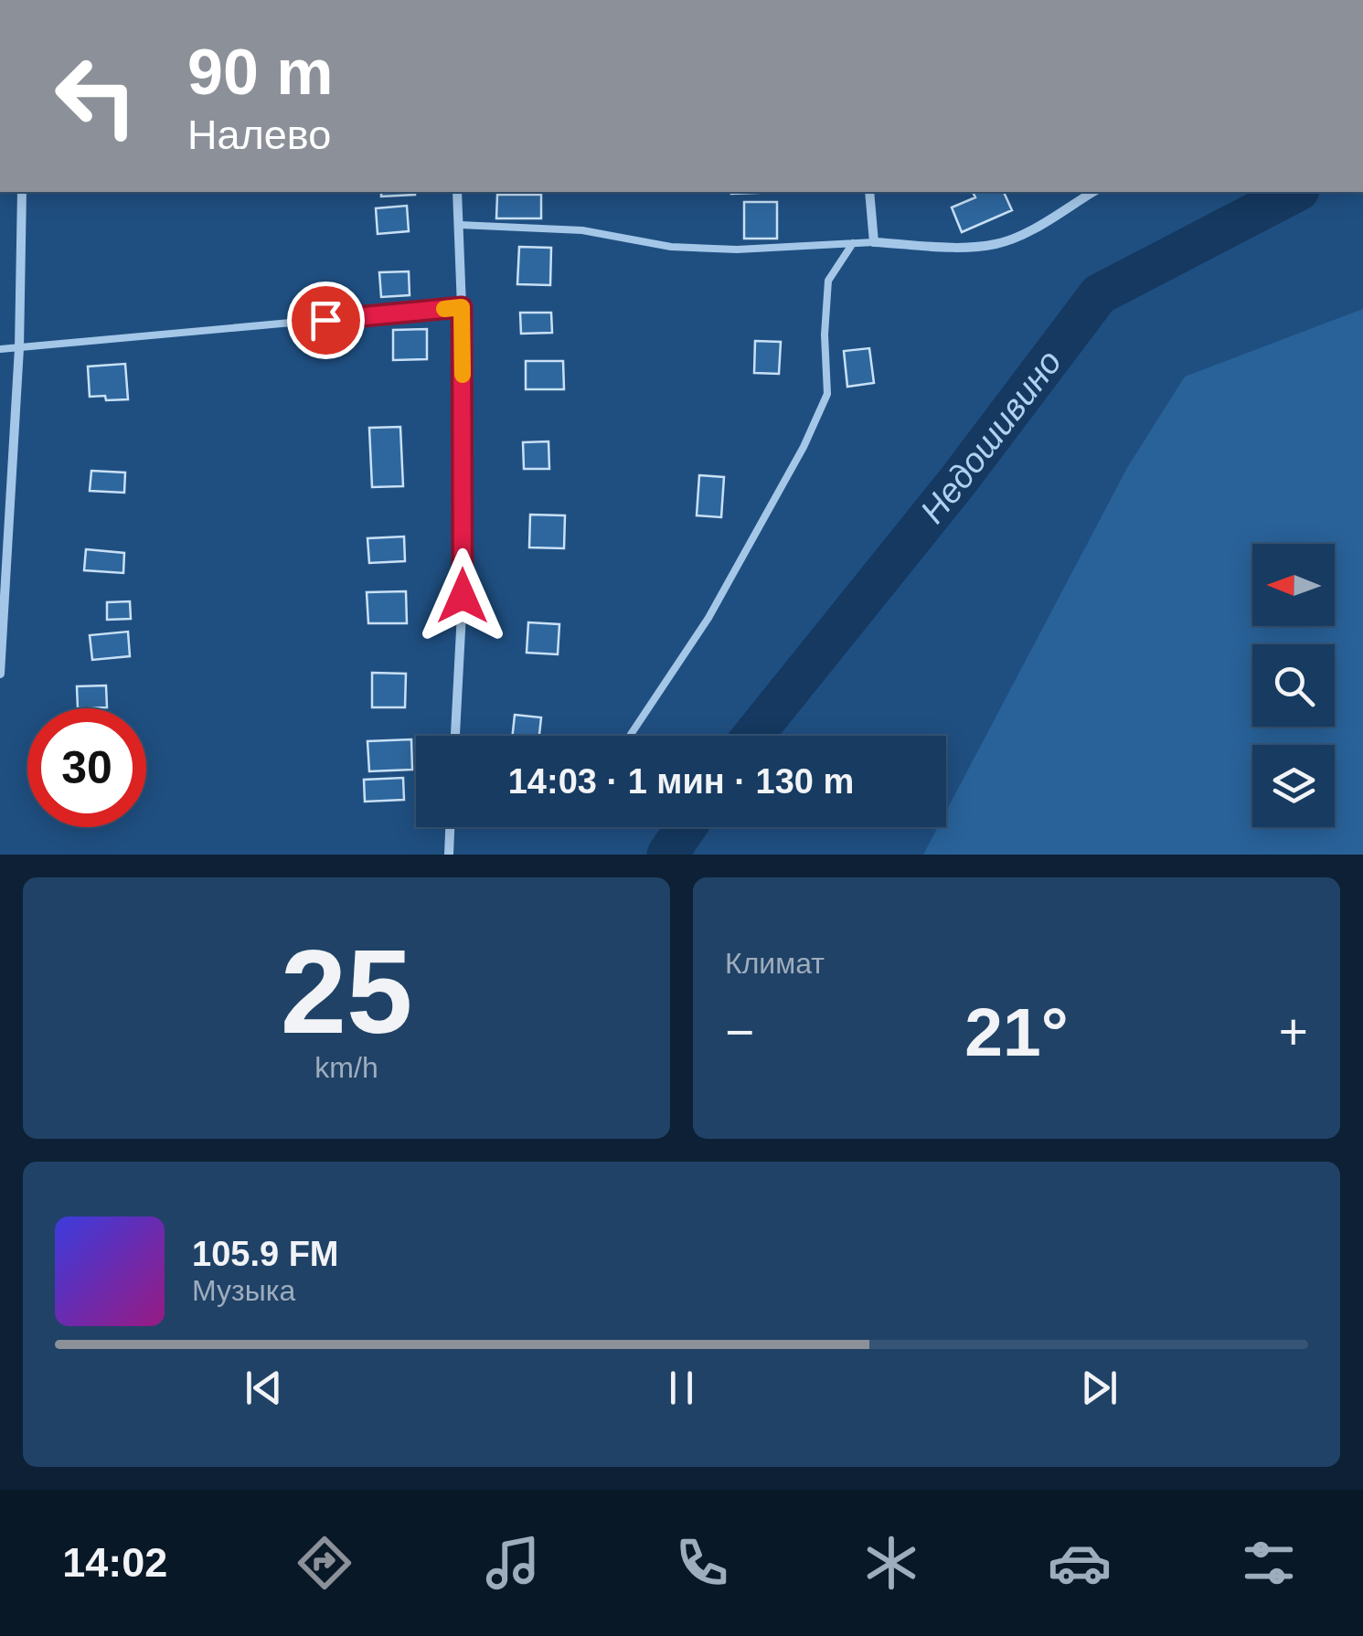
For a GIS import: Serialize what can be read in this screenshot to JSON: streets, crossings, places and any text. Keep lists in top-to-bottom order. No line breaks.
{"water":["Недошивино"],"north":"left","page":{"turn":["90 m","Налево"],"limit":"30","trip":"14:03 · 1 мин · 130 m","tile":[["25","km/h"],"Климат"],"heat":["−","21°","+"],"song":["105.9 FM","Музыка"],"tabs":"14:02"}}
